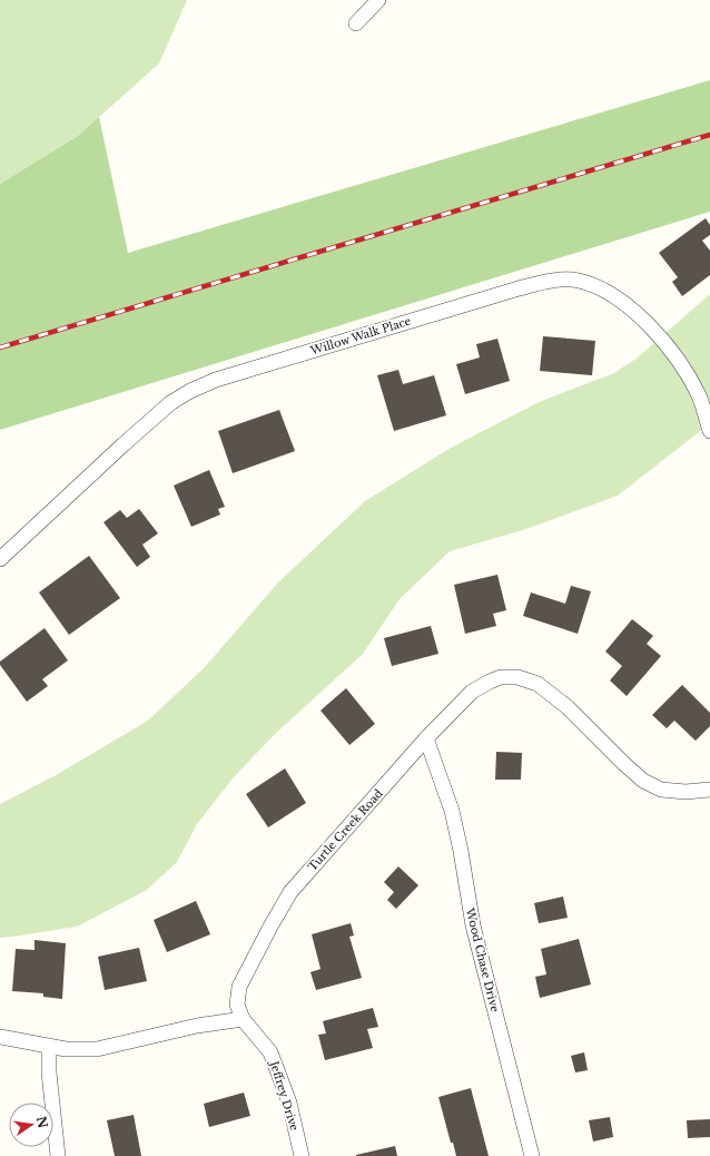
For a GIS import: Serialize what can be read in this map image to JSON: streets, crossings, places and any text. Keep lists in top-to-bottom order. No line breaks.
{"streets":{"street":["Willow Walk Place","Turtle Creek Road","Wood Chase Drive","Jeffrey Drive"]},"crossings":[["Turtle Creek Road","Wood Chase Drive"],["Turtle Creek Road","Jeffrey Drive"]],"north":"right"}
